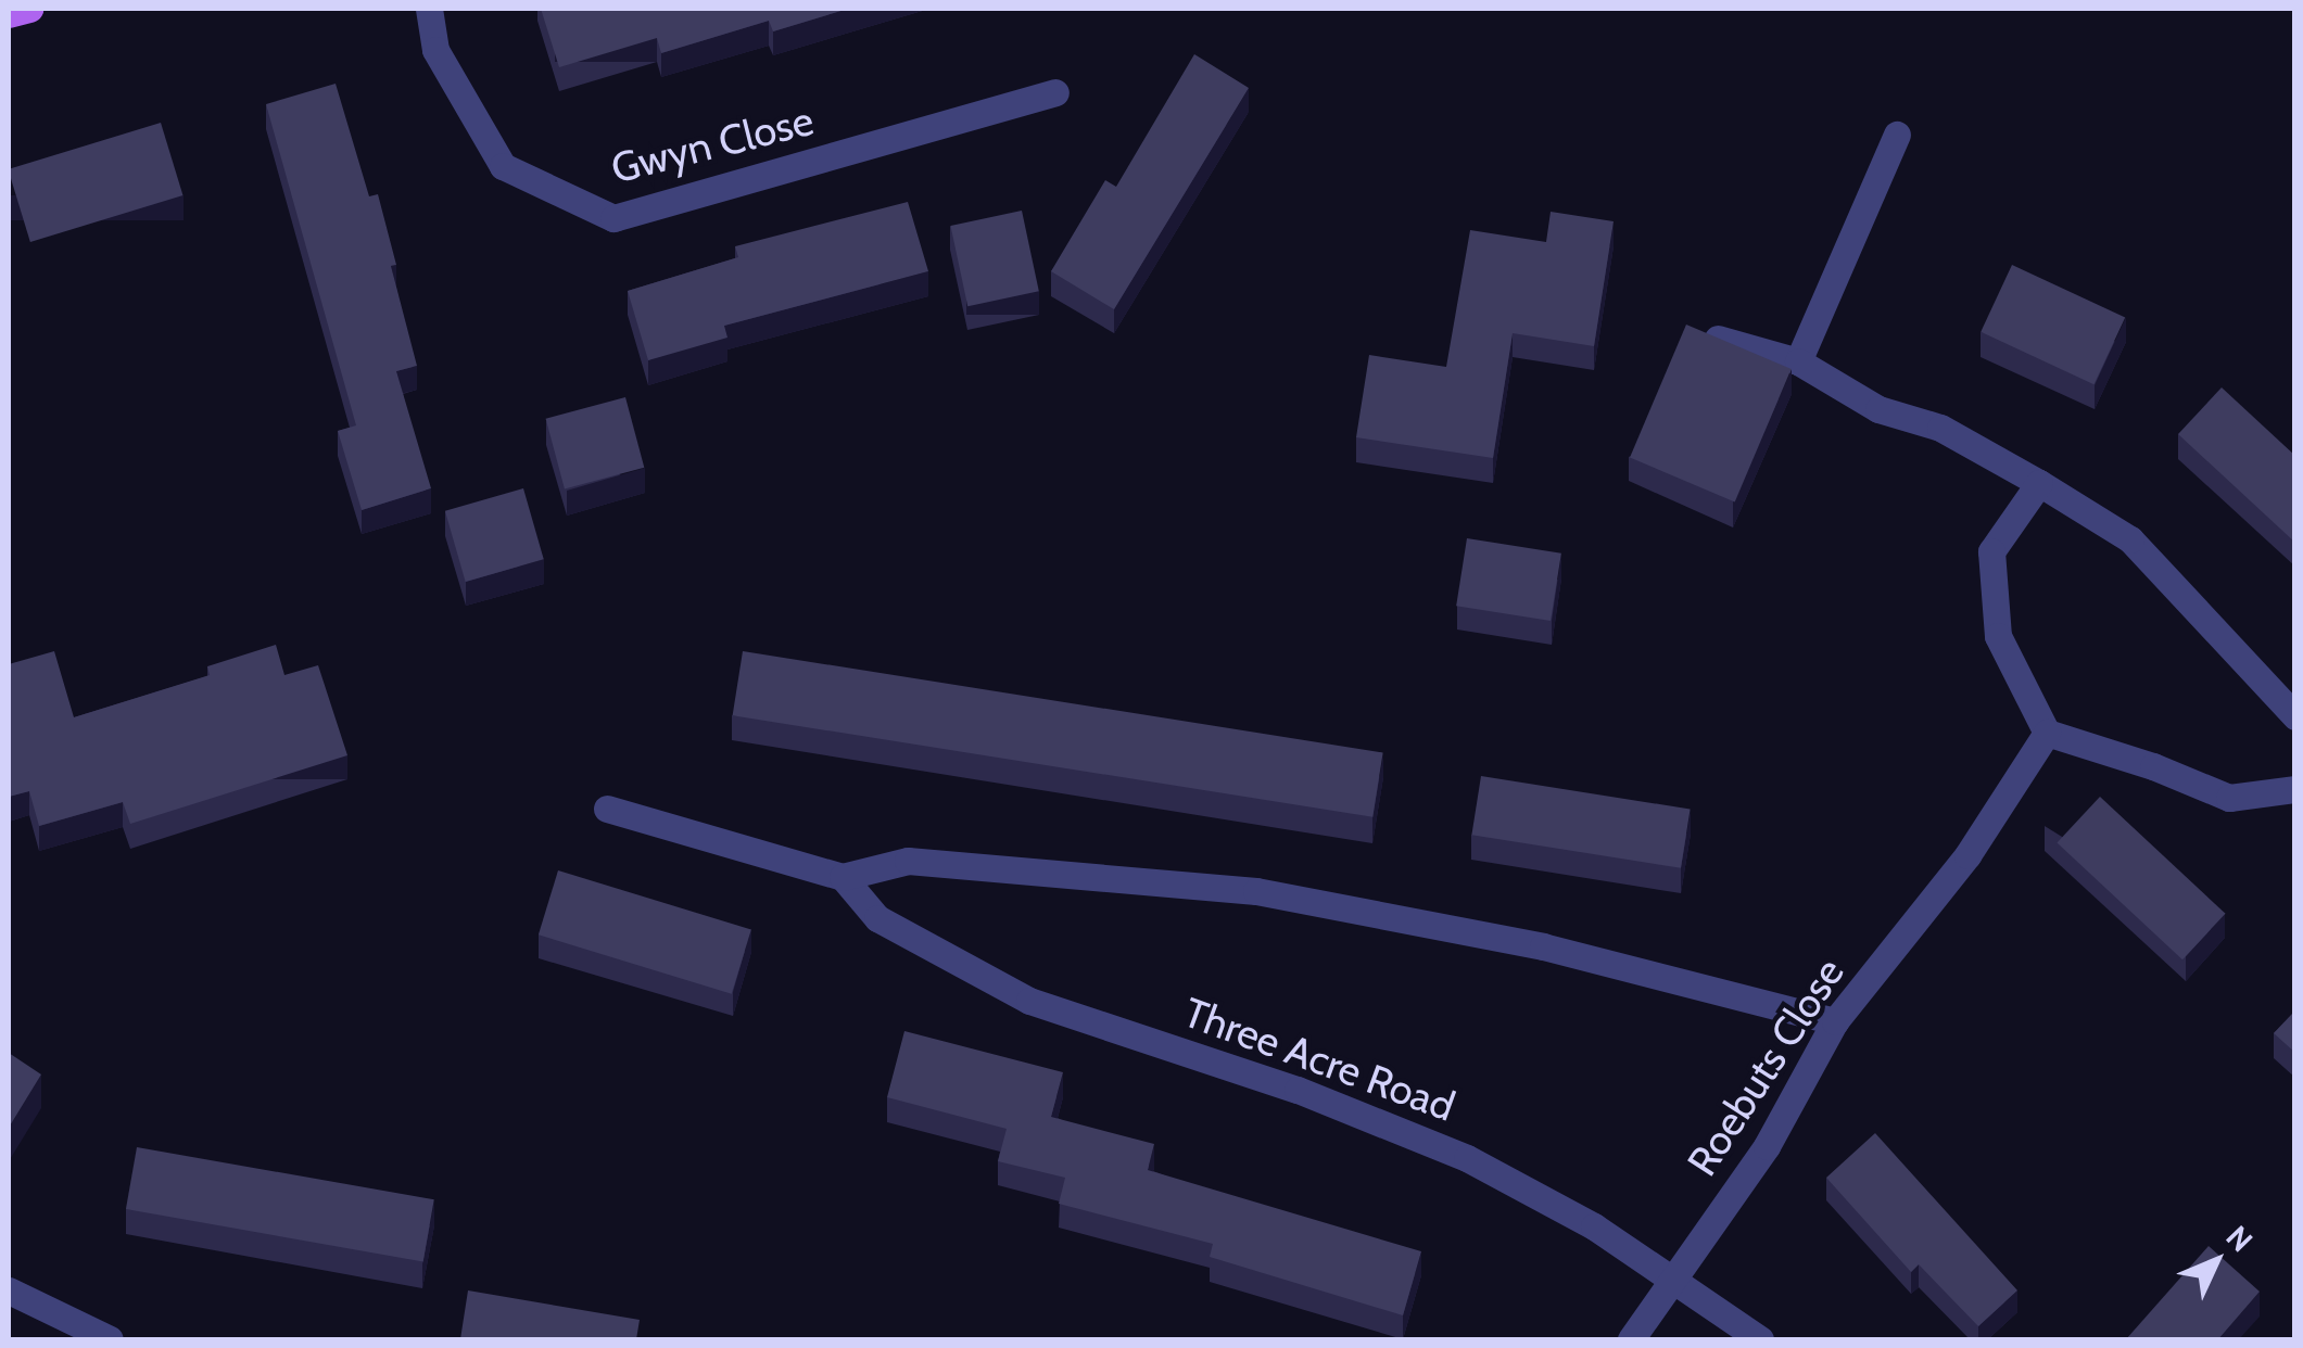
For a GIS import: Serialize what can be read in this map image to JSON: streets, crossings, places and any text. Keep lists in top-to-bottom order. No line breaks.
{"streets":{"street":["Gwyn Close","Three Acre Road","Roebuts Close"]},"crossings":[["Three Acre Road","Roebuts Close"]],"north":"top right"}
